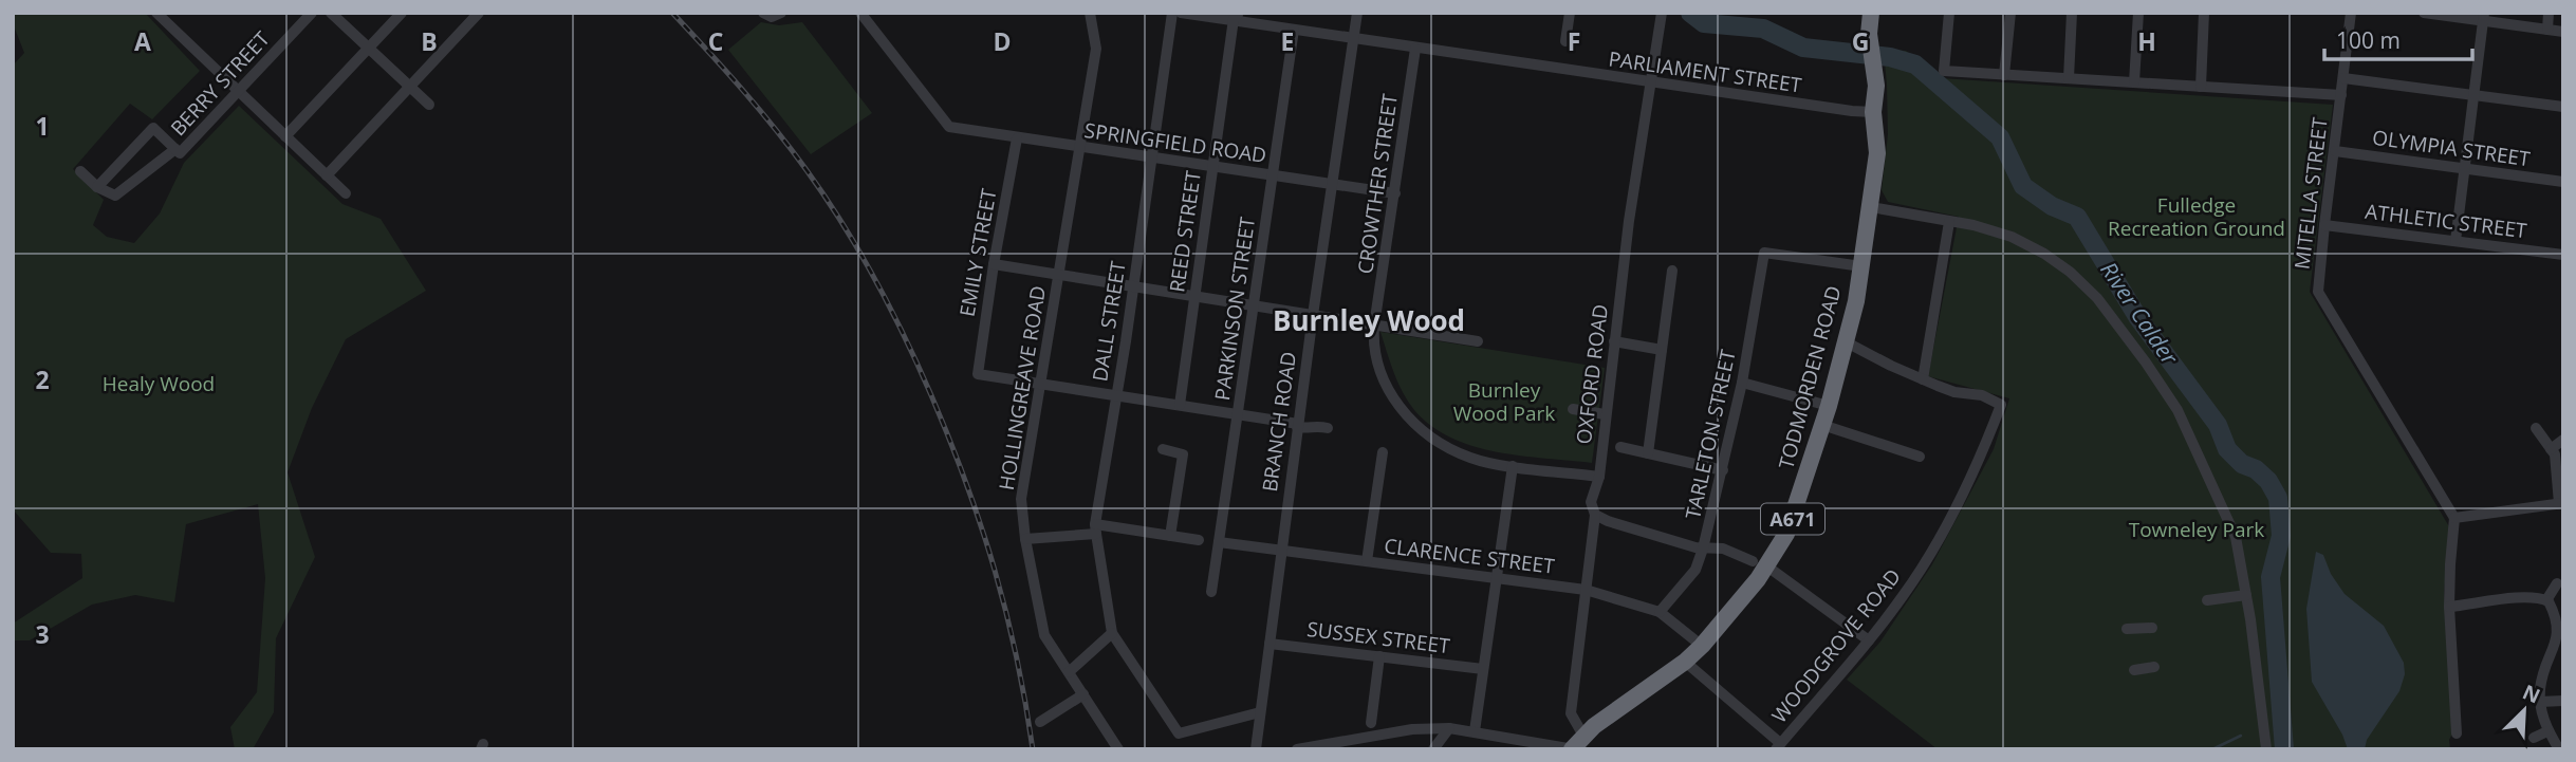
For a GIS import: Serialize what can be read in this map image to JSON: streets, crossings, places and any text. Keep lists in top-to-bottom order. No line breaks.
{"streets":{"highway":["TODMORDEN ROAD","A671"],"street":["PARLIAMENT STREET","BERRY STREET","SPRINGFIELD ROAD","OLYMPIA STREET","CROWTHER STREET","MITELLA STREET","ATHLETIC STREET","REED STREET","EMILY STREET","PARKINSON STREET","DALL STREET","OXFORD ROAD","HOLLINGREAVE ROAD","BRANCH ROAD","TARLETON STREET","CLARENCE STREET","SUSSEX STREET","WOODGROVE ROAD"]},"crossings":[["PARLIAMENT STREET","CROWTHER STREET"],["PARLIAMENT STREET","REED STREET"],["PARLIAMENT STREET","PARKINSON STREET"],["PARLIAMENT STREET","OXFORD ROAD"],["PARLIAMENT STREET","TODMORDEN ROAD"],["PARLIAMENT STREET","BRANCH ROAD"],["SPRINGFIELD ROAD","CROWTHER STREET"],["SPRINGFIELD ROAD","REED STREET"],["SPRINGFIELD ROAD","EMILY STREET"],["SPRINGFIELD ROAD","PARKINSON STREET"],["SPRINGFIELD ROAD","DALL STREET"],["SPRINGFIELD ROAD","HOLLINGREAVE ROAD"],["SPRINGFIELD ROAD","BRANCH ROAD"],["OLYMPIA STREET","MITELLA STREET"],["CROWTHER STREET","OXFORD ROAD"],["MITELLA STREET","ATHLETIC STREET"],["EMILY STREET","HOLLINGREAVE ROAD"],["PARKINSON STREET","CLARENCE STREET"],["OXFORD ROAD","TODMORDEN ROAD"],["OXFORD ROAD","CLARENCE STREET"],["TODMORDEN ROAD","TARLETON STREET"],["TODMORDEN ROAD","CLARENCE STREET"],["BRANCH ROAD","CLARENCE STREET"],["BRANCH ROAD","SUSSEX STREET"],["TARLETON STREET","CLARENCE STREET"]],"districts":["Burnley Wood"],"water":["River Calder"],"parks":["Fulledge Recreation Ground","Healy Wood","Burnley Wood Park","Towneley Park"],"scale_bar":"100 m","north":"top right","grid":{"columns":["A","B","C","D","E","F","G","H"],"rows":["1","2","3"]}}
